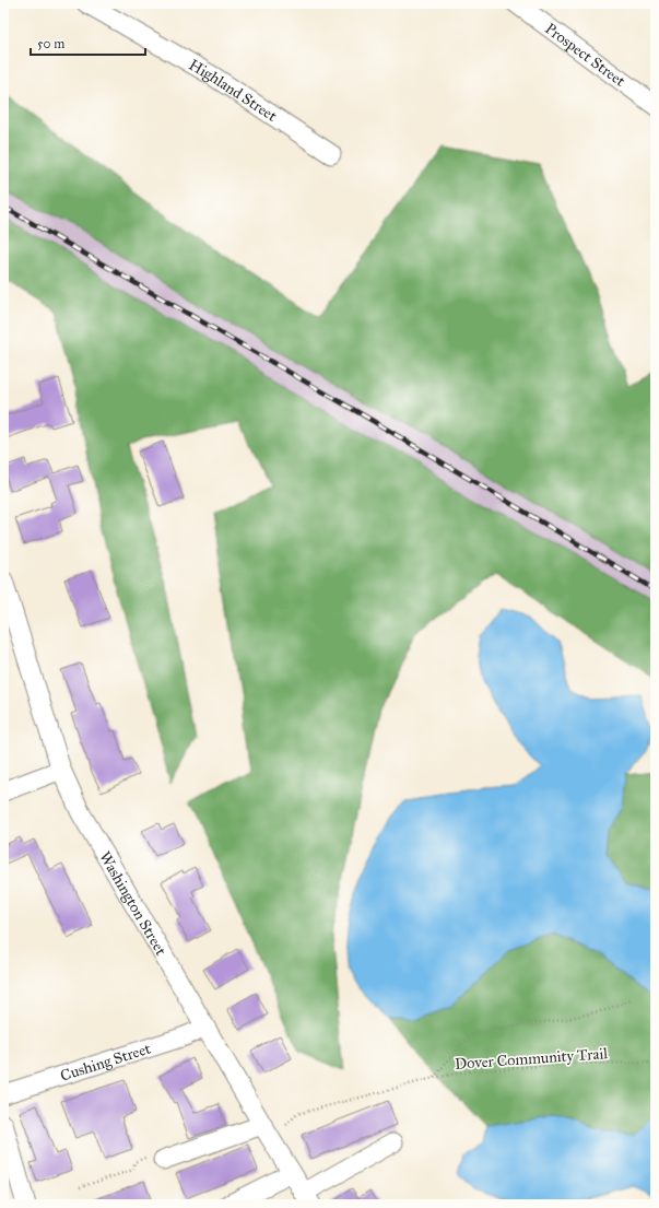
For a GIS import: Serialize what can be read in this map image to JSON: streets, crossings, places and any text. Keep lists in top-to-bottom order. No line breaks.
{"streets":{"street":["Prospect Street","Highland Street","Washington Street","Cushing Street"],"path":["Dover Community Trail"]},"crossings":[["Washington Street","Cushing Street"]],"scale_bar":"50 m"}
